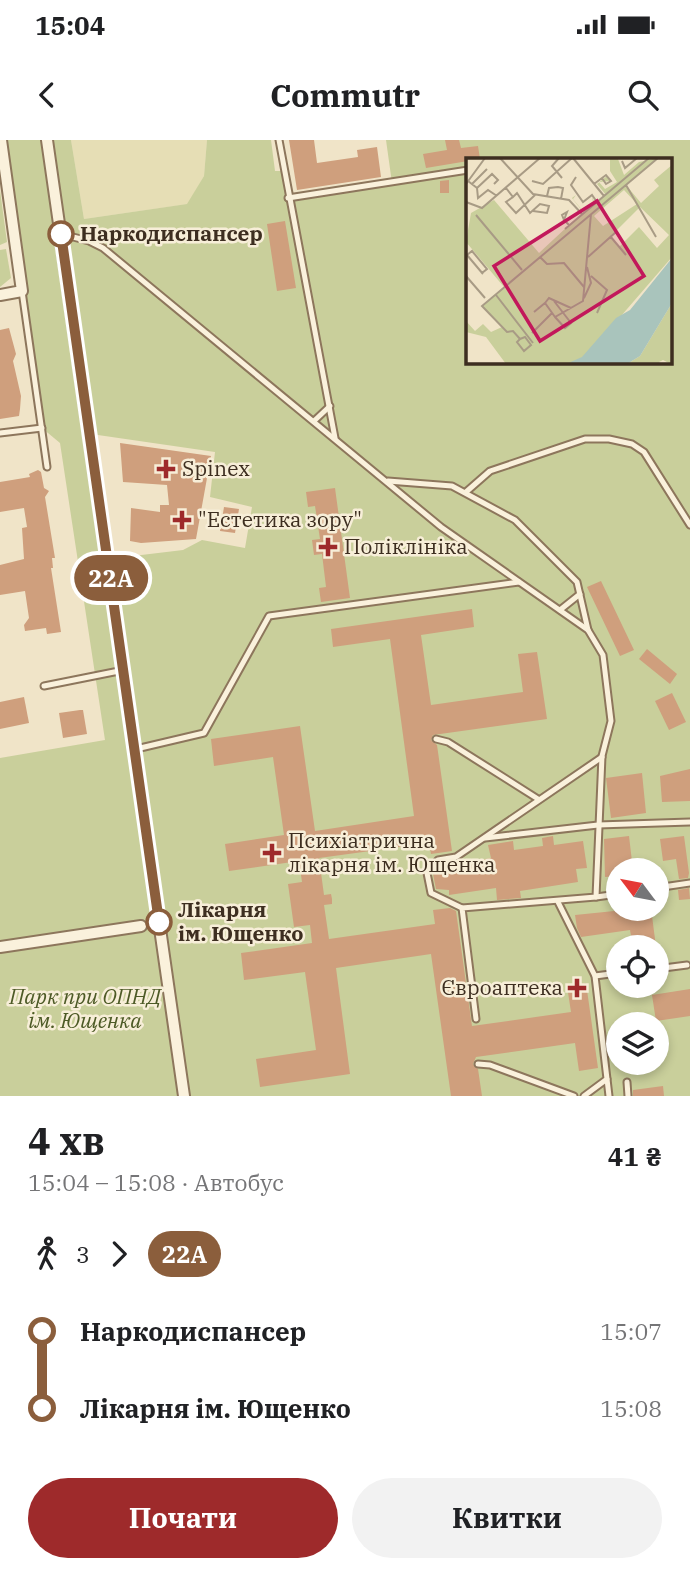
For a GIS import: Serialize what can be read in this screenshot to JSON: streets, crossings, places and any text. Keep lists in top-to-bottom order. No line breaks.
{"parks":["Парк при ОПНД ім. Ющенка"],"places":{"other":["Наркодиспансер","Лікарня ім. Ющенко"],"health":["Spinex","\"Естетика зору\"","Поліклініка","Психіатрична лікарня ім. Ющенка","Євроаптека"]},"lines":["bus line 22А"],"north":"top left","page":{"status":"15:04","header":"Commutr","on_map":"22А","heading":["4 хв","15:04 – 15:08 · Автобус","41 ₴"],"legs":["3","22А"],"list":[{"name":"Наркодиспансер","value":"15:07"},{"name":"Лікарня ім. Ющенко","value":"15:08"}],"buttons":["Почати","Квитки"]}}
